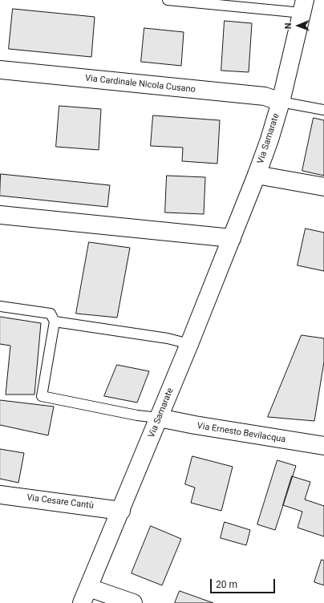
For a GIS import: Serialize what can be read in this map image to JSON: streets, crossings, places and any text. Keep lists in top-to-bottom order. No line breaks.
{"streets":{"street":["Via Cardinale Nicola Cusano","Via Samarate","Via Ernesto Bevilacqua","Via Cesare Cantù"]},"crossings":[["Via Cardinale Nicola Cusano","Via Samarate"],["Via Samarate","Via Ernesto Bevilacqua"],["Via Samarate","Via Cesare Cantù"]],"scale_bar":"20 m","north":"left"}
